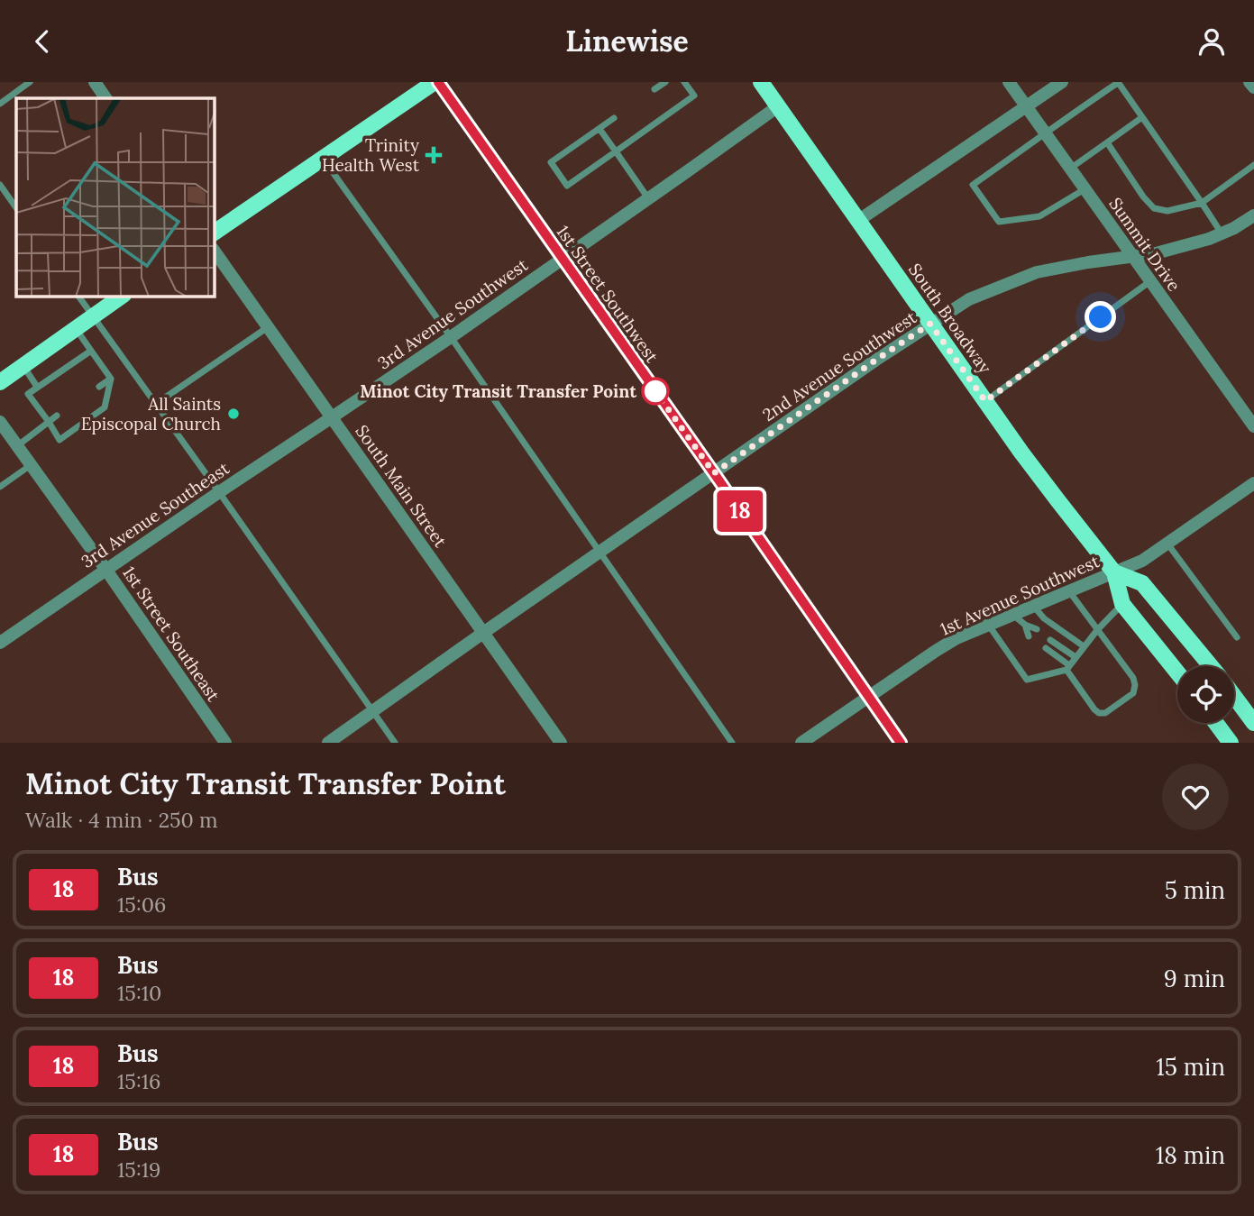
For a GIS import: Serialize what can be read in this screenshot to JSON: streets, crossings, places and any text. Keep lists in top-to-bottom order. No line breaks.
{"streets":{"main road":["South Broadway"],"street":["Summit Drive","1st Street Southwest","3rd Avenue Southwest","2nd Avenue Southwest","South Main Street","3rd Avenue Southeast","1st Avenue Southwest","1st Street Southeast"]},"crossings":[["Summit Drive","2nd Avenue Southwest"],["1st Street Southwest","3rd Avenue Southwest"],["1st Street Southwest","2nd Avenue Southwest"],["1st Street Southwest","1st Avenue Southwest"],["3rd Avenue Southwest","South Broadway"],["3rd Avenue Southwest","South Main Street"],["3rd Avenue Southwest","3rd Avenue Southeast"],["South Broadway","2nd Avenue Southwest"],["South Broadway","1st Avenue Southwest"],["2nd Avenue Southwest","South Main Street"],["South Main Street","3rd Avenue Southeast"],["3rd Avenue Southeast","1st Street Southeast"]],"places":{"health":["Trinity Health West"],"other":["Minot City Transit Transfer Point","All Saints Episcopal Church"]},"lines":["bus line 18"],"page":{"header":"Linewise","on_map":"18","heading":["Minot City Transit Transfer Point","Walk · 4 min · 250 m"],"list":[{"mark":"18","name":"Bus","note":"15:06","value":"5 min"},{"mark":"18","name":"Bus","note":"15:10","value":"9 min"},{"mark":"18","name":"Bus","note":"15:16","value":"15 min"},{"mark":"18","name":"Bus","note":"15:19","value":"18 min"}]}}
